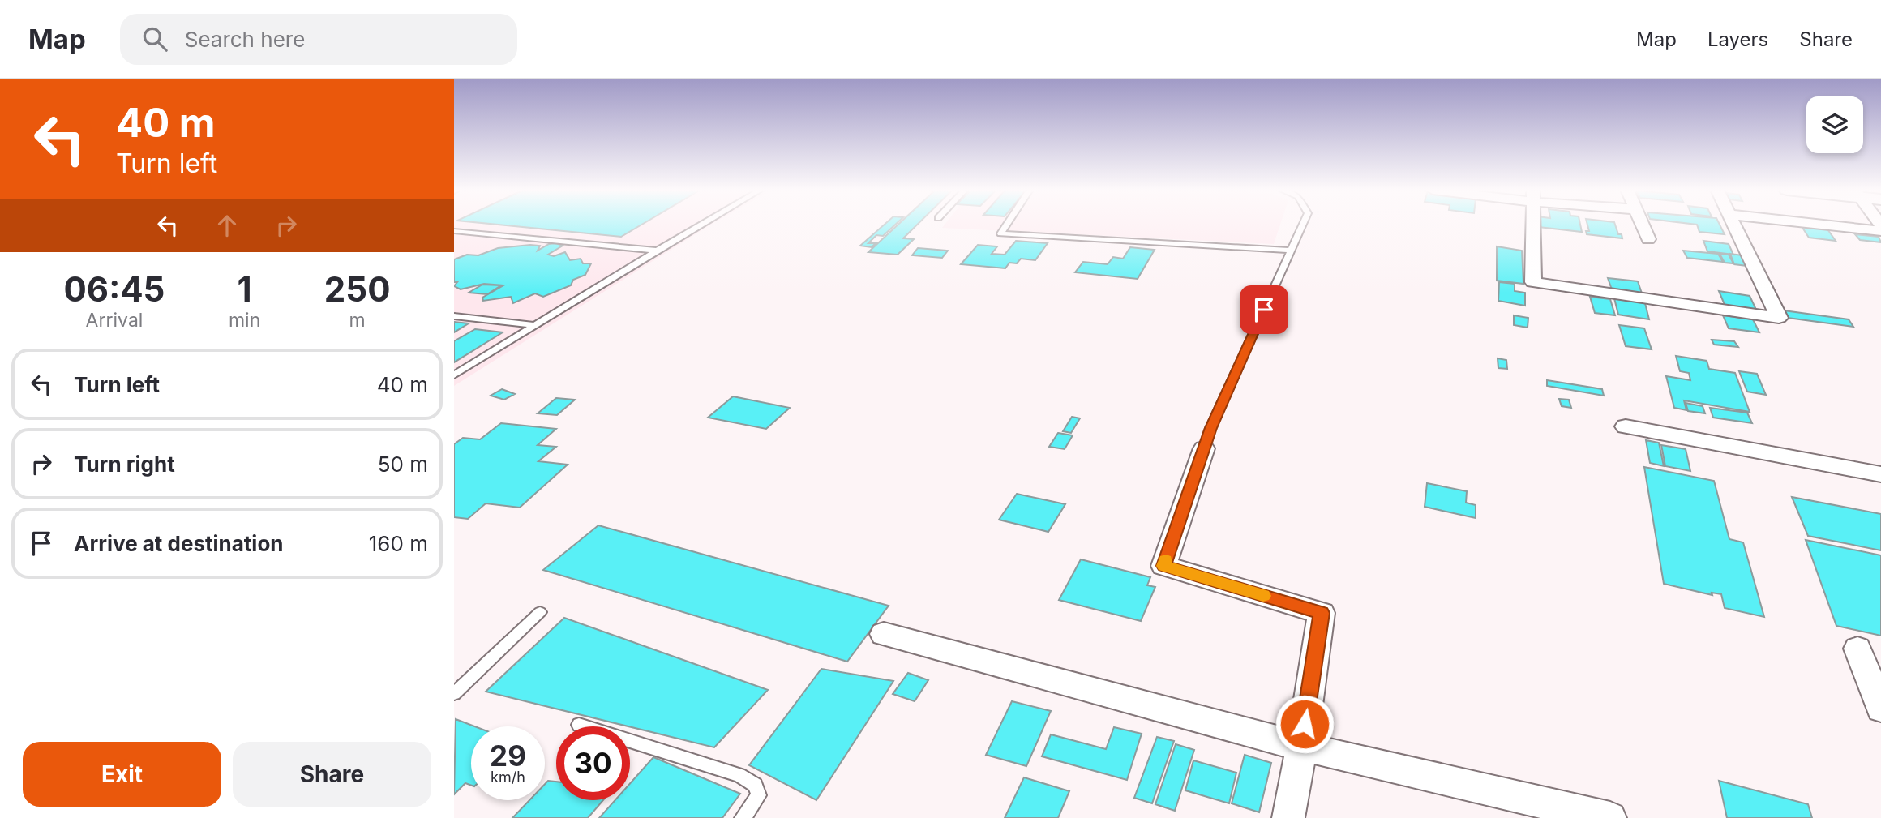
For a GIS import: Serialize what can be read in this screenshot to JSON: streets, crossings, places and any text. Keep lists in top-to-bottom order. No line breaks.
{"page":{"header":"Map","search":"Search here","nav":["Map","Layers","Share"],"turn":["40 m","Turn left"],"eta":["06:45","Arrival","1","min","250","m"],"list":[{"name":"Turn left","value":"40 m"},{"name":"Turn right","value":"50 m"},{"name":"Arrive at destination","value":"160 m"}],"speed":"29 km/h","limit":"30","buttons":["Exit","Share"]}}
